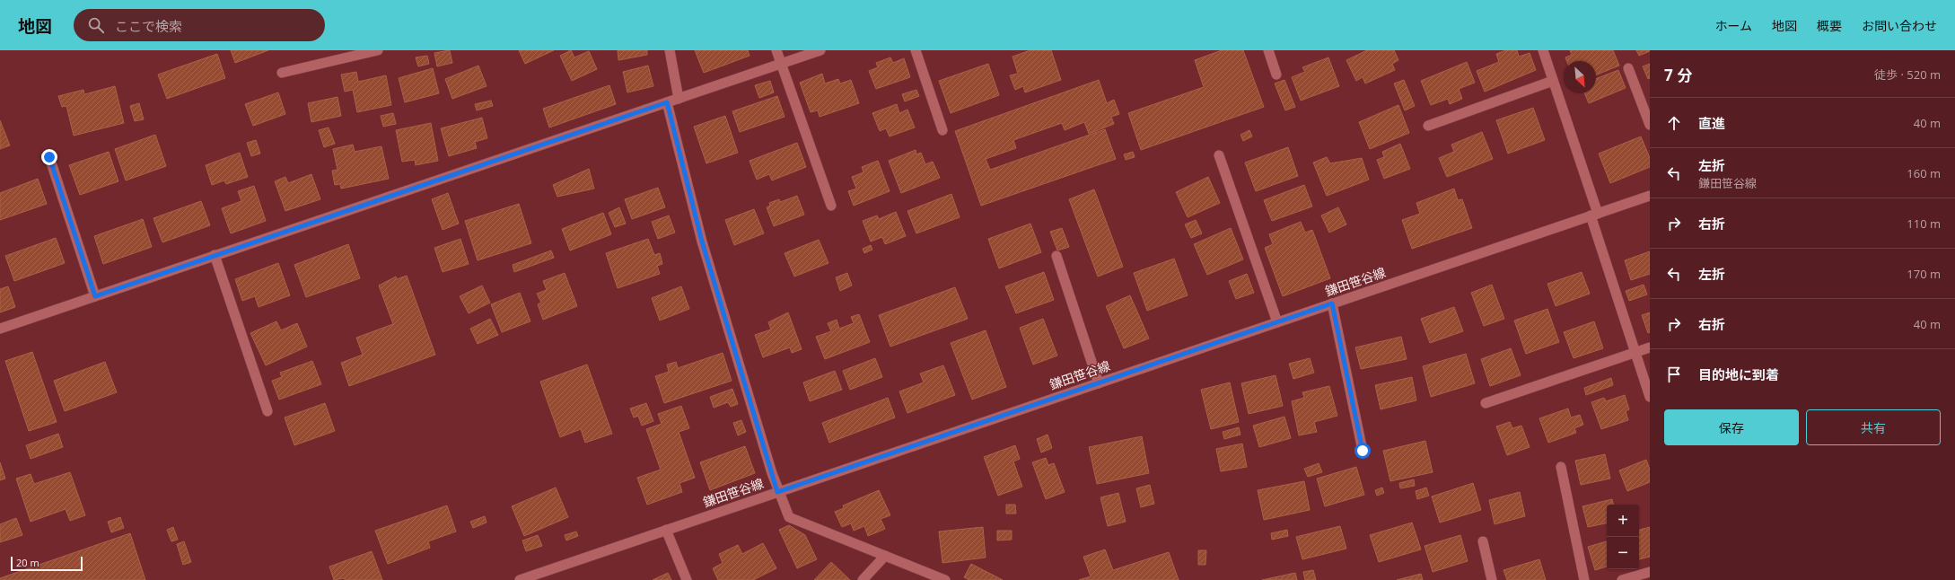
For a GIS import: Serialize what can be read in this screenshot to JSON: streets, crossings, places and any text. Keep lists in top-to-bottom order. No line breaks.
{"streets":{"street":["鎌田笹谷線"]},"scale_bar":"20 m","north":"bottom right","page":{"header":"地図","search":"ここで検索","nav":["ホーム","地図","概要","お問い合わせ"],"heading":["7 分","徒歩 · 520 m"],"list":[["直進","40 m"],["左折","鎌田笹谷線","160 m"],["右折","110 m"],["左折","170 m"],["右折","40 m"],"目的地に到着"],"buttons":["保存","共有"],"map_buttons":["+","−"],"scale":"20 m"}}
